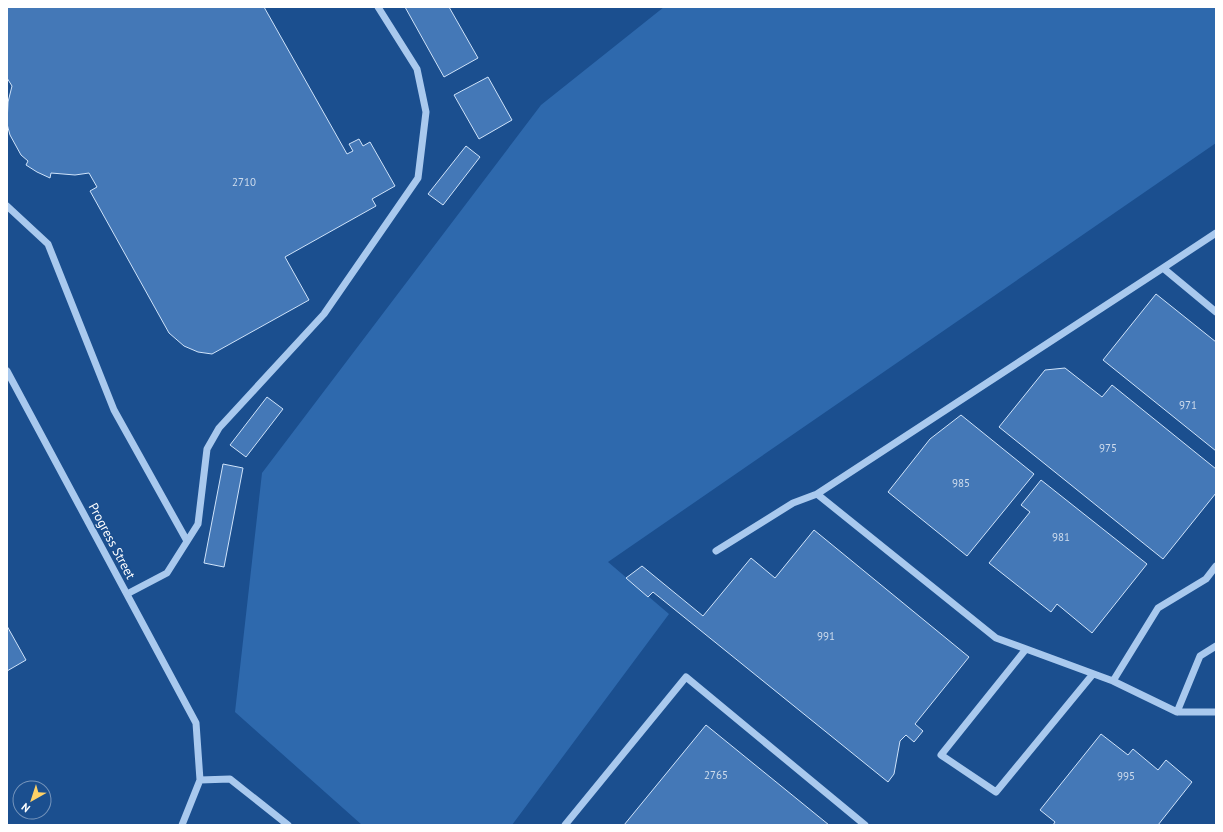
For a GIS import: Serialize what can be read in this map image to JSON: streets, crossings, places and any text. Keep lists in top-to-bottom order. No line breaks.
{"streets":{"street":["Progress Street"]},"house_numbers":["2710","971","975","985","981","991","2765","995"],"north":"bottom left"}
